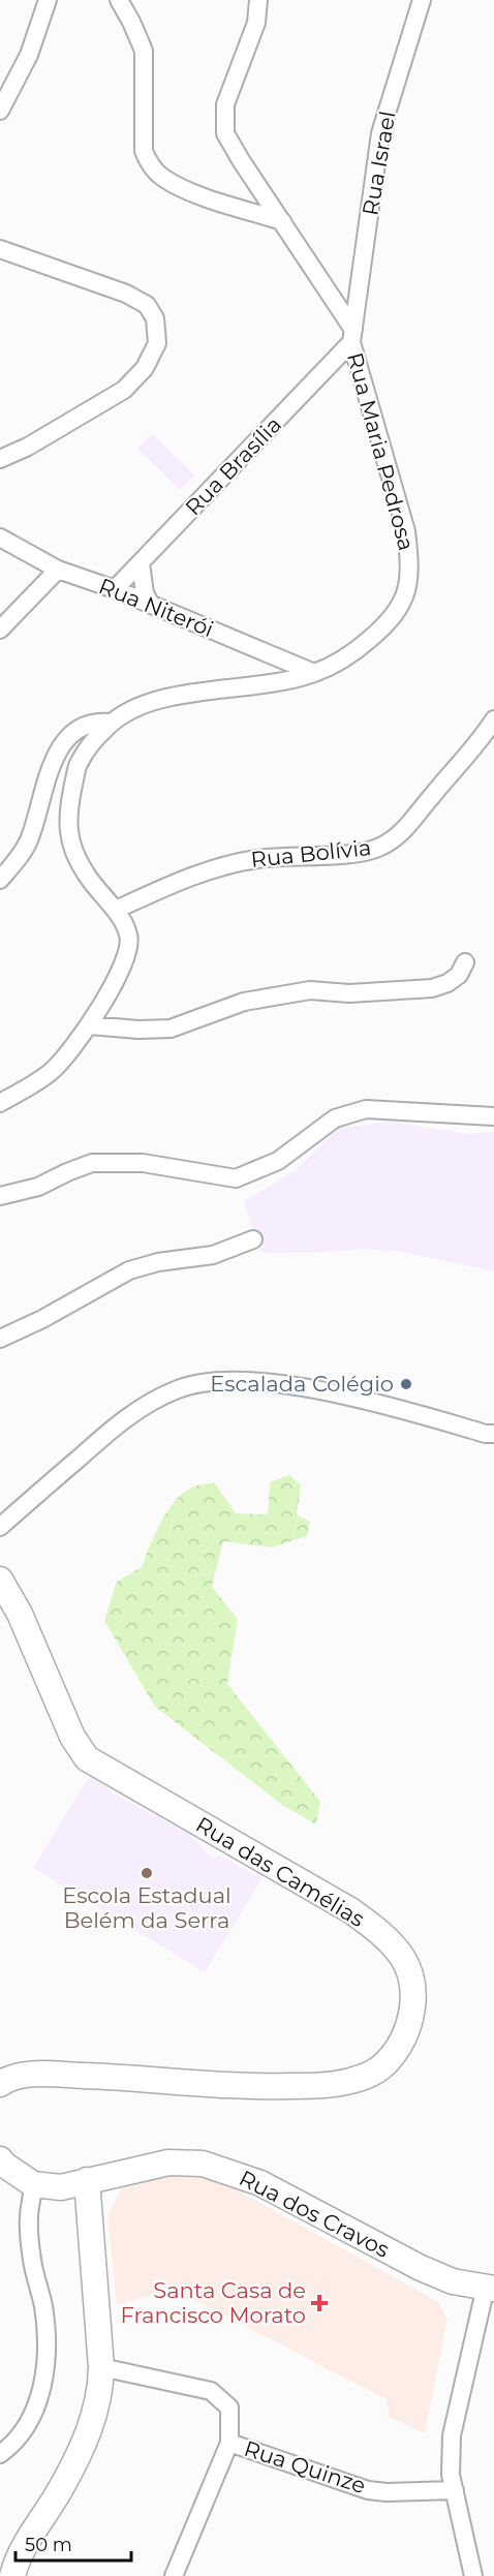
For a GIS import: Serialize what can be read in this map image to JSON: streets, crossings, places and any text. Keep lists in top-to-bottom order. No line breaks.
{"streets":{"main road":["Rua das Camélias","Rua dos Cravos"],"street":["Rua Israel","Rua Maria Pedrosa","Rua Brasília","Rua Niterói","Rua Bolívia","Rua Quinze"]},"crossings":[["Rua Israel","Rua Maria Pedrosa"],["Rua Israel","Rua Brasília"],["Rua Maria Pedrosa","Rua Brasília"],["Rua Maria Pedrosa","Rua Niterói"],["Rua Maria Pedrosa","Rua Bolívia"],["Rua Brasília","Rua Niterói"]],"places":{"other":["Escalada Colégio","Escola Estadual Belém da Serra"],"health":["Santa Casa de Francisco Morato"]},"scale_bar":"50 m"}
